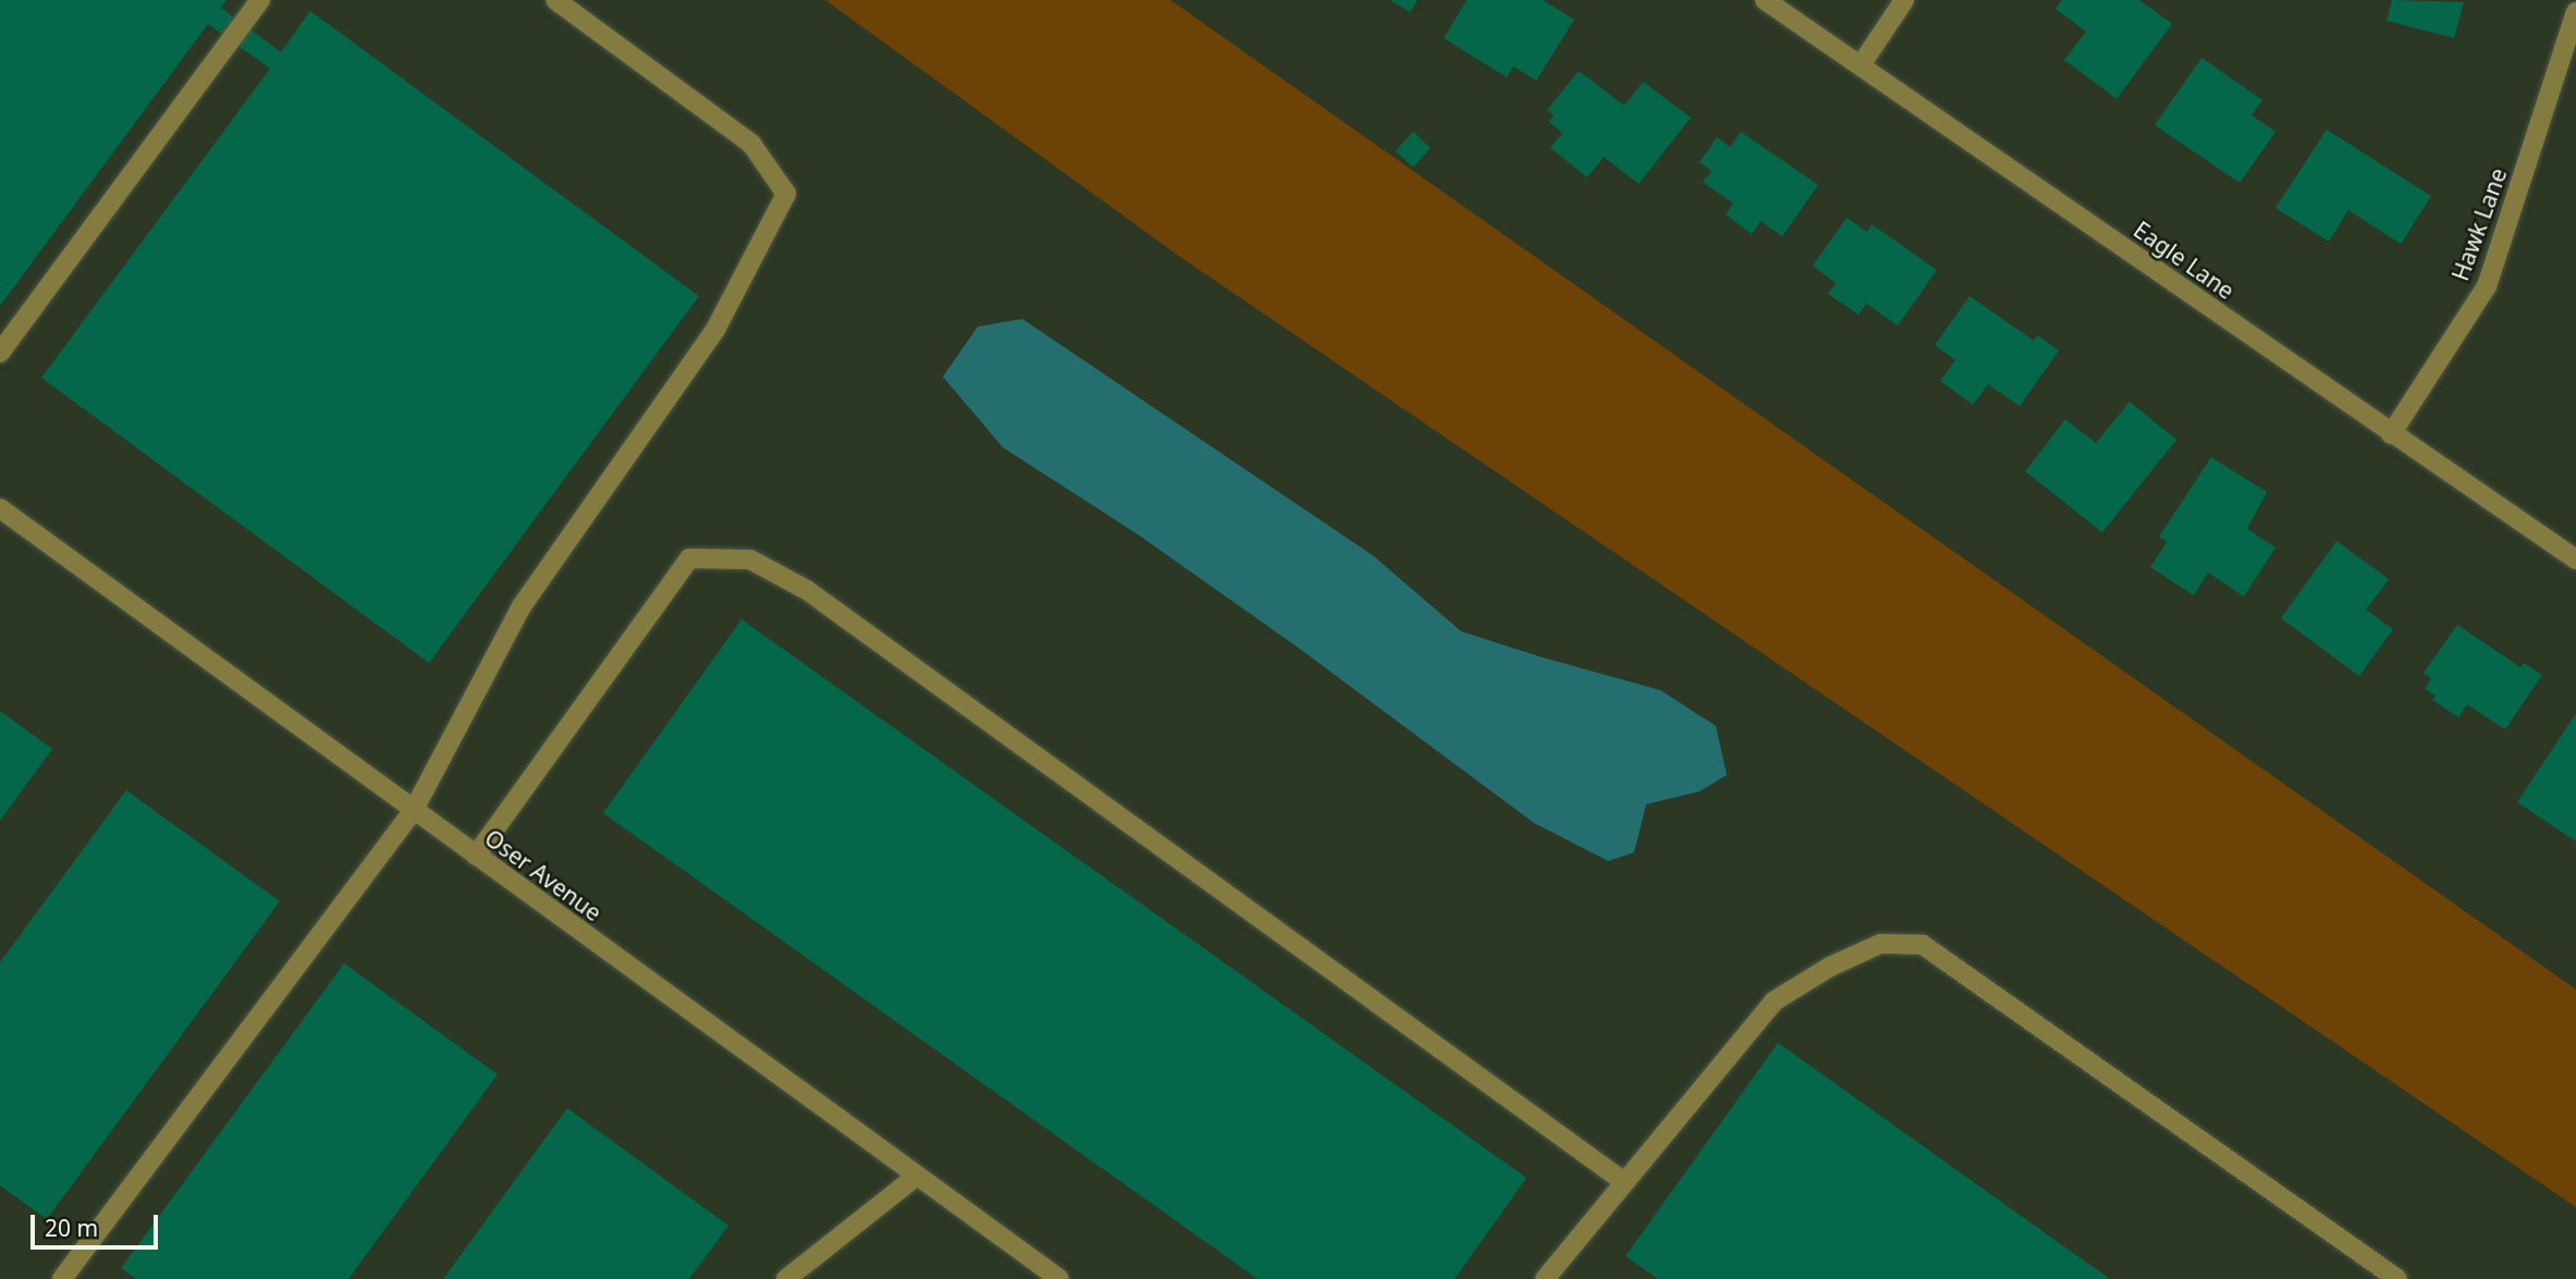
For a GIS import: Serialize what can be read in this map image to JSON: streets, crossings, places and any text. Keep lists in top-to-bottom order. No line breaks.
{"streets":{"street":["Hawk Lane","Eagle Lane","Oser Avenue"]},"crossings":[["Hawk Lane","Eagle Lane"]],"scale_bar":"20 m"}
